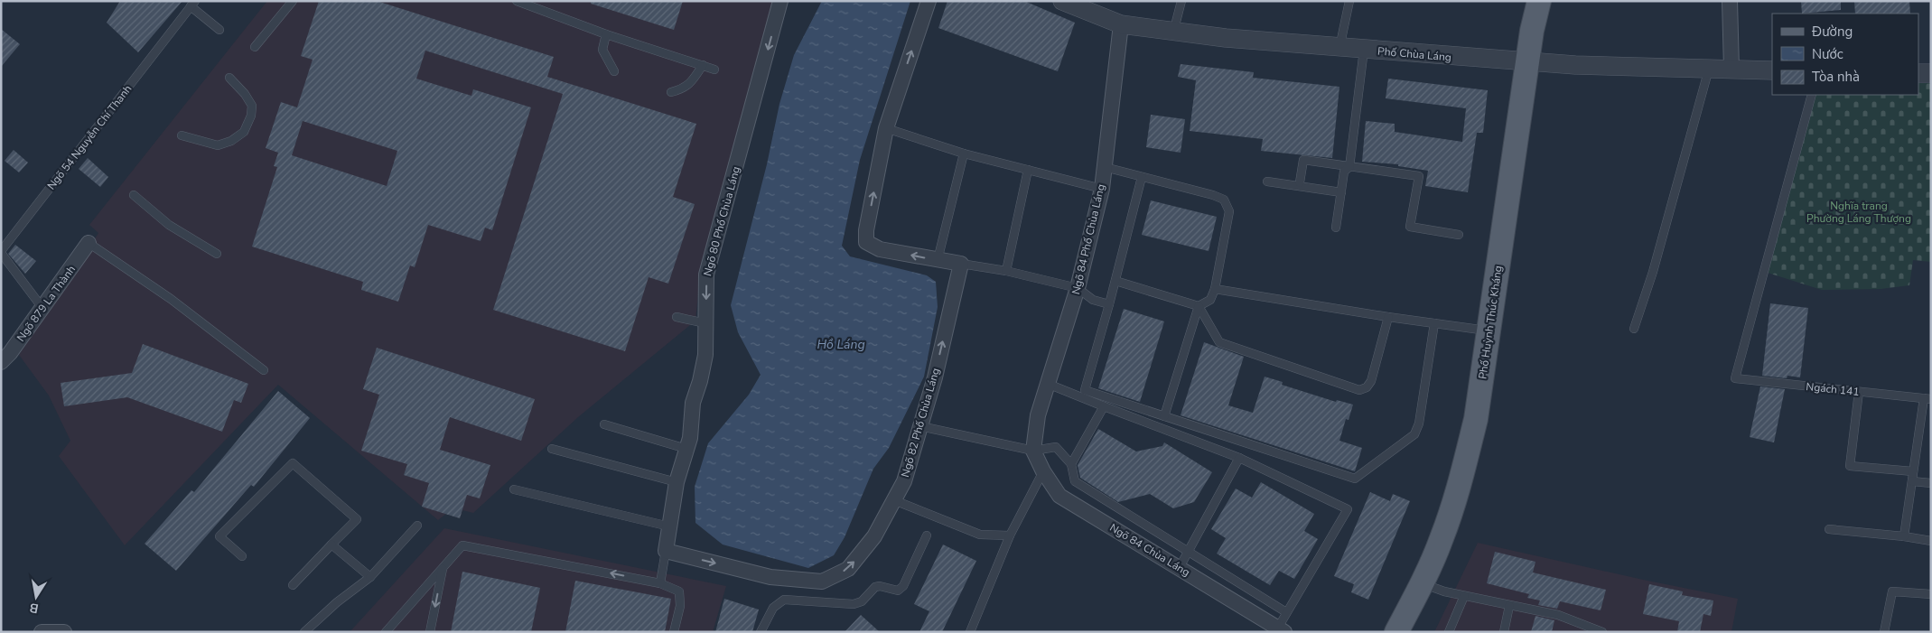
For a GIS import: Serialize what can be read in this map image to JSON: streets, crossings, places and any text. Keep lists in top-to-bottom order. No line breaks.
{"streets":{"main road":["Phố Huỳnh Thúc Kháng"],"street":["Phố Chùa Láng","Ngõ 80 Phố Chùa Láng","Ngõ 84 Phố Chùa Láng","Ngõ 879 La Thành","Ngõ 82 Phố Chùa Láng","Ngõ 84 Chùa Láng"],"lane":["Ngõ 54 Nguyễn Chí Thanh","Ngách 141"]},"crossings":[["Phố Chùa Láng","Ngõ 84 Phố Chùa Láng"],["Phố Chùa Láng","Phố Huỳnh Thúc Kháng"],["Ngõ 80 Phố Chùa Láng","Ngõ 82 Phố Chùa Láng"],["Ngõ 84 Phố Chùa Láng","Ngõ 84 Chùa Láng"]],"one_way":["Ngõ 80 Phố Chùa Láng"],"water":["Hồ Láng"],"parks":["Nghĩa trang Phường Láng Thượng"],"legend":["Đường","Nước","Tòa nhà"],"north":"bottom"}
